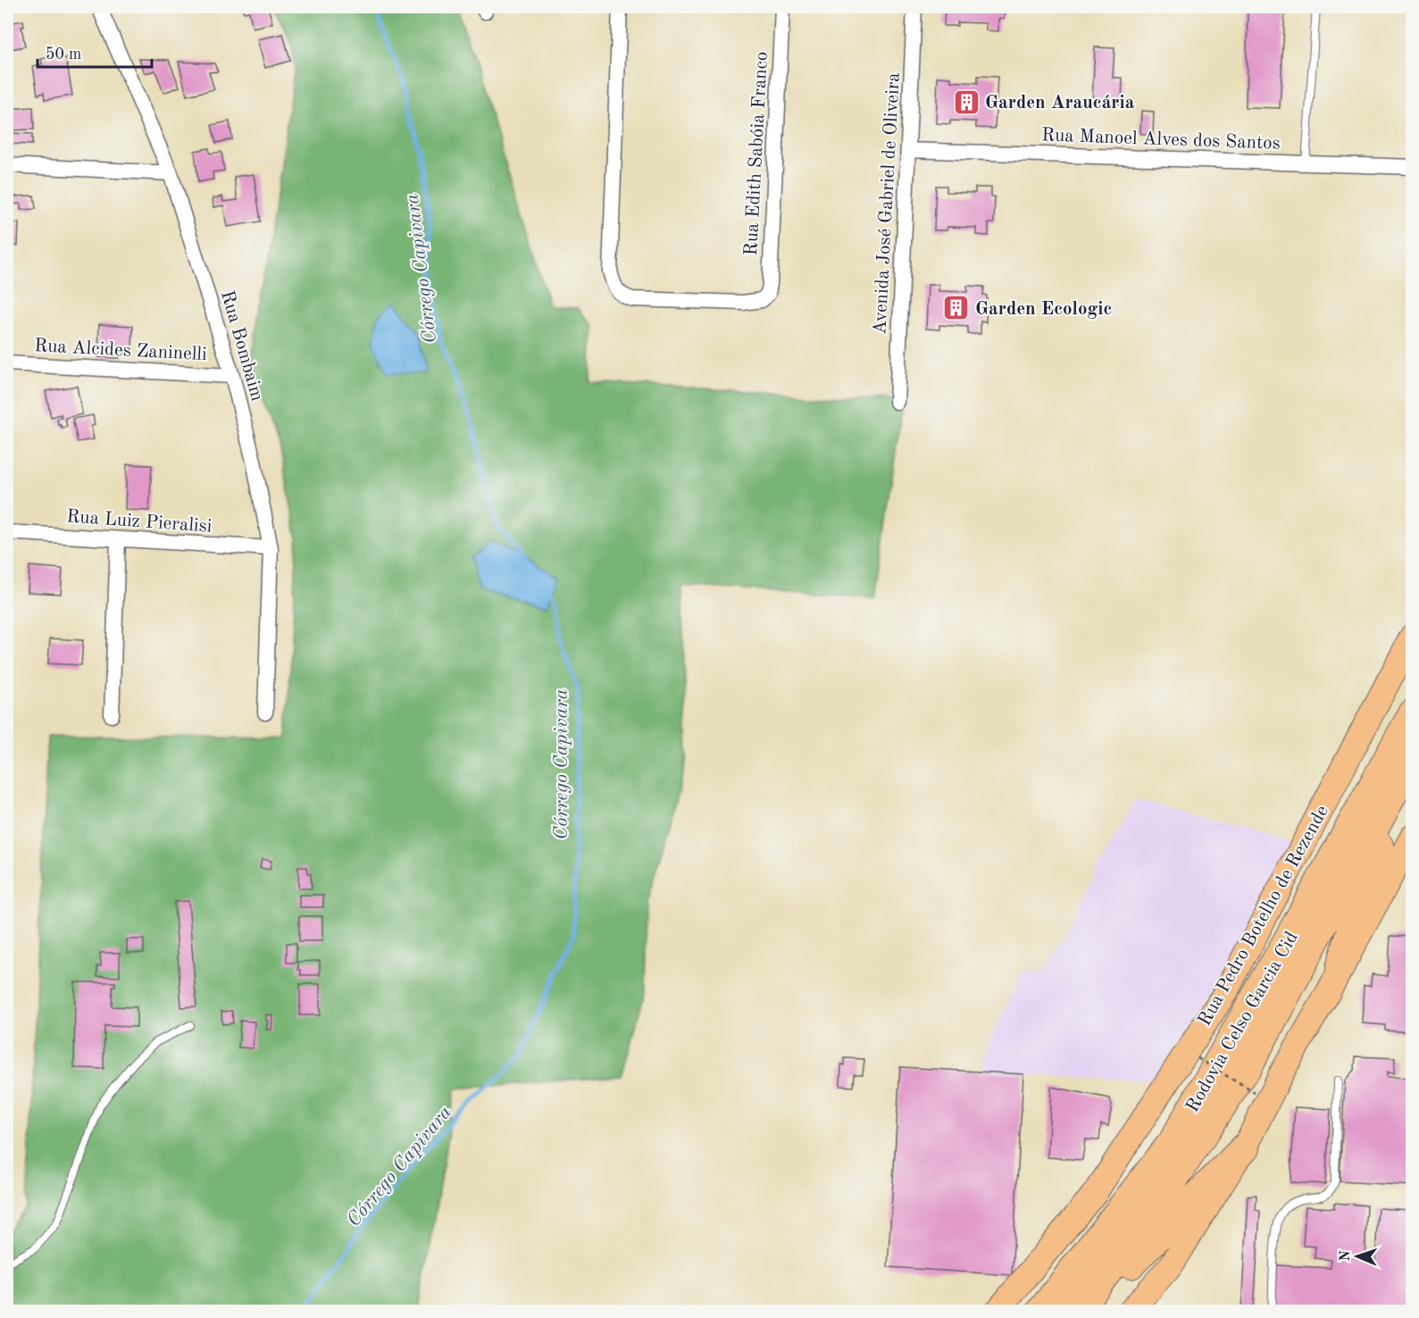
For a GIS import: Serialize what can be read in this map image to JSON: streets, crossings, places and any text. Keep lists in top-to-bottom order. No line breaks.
{"streets":{"highway":["Rodovia Celso Garcia Cid"],"main road":["Rua Pedro Botelho de Rezende"],"street":["Rua Manoel Alves dos Santos","Rua Edith Sabóia Franco","Avenida José Gabriel de Oliveira","Rua Bombaim","Rua Alcides Zaninelli","Rua Luiz Pieralisi"]},"crossings":[["Rua Manoel Alves dos Santos","Avenida José Gabriel de Oliveira"],["Rua Bombaim","Rua Alcides Zaninelli"],["Rua Bombaim","Rua Luiz Pieralisi"]],"water":["Córrego Capivara"],"places":{"building":["Garden Araucária","Garden Ecologic"]},"scale_bar":"50 m","north":"left"}
